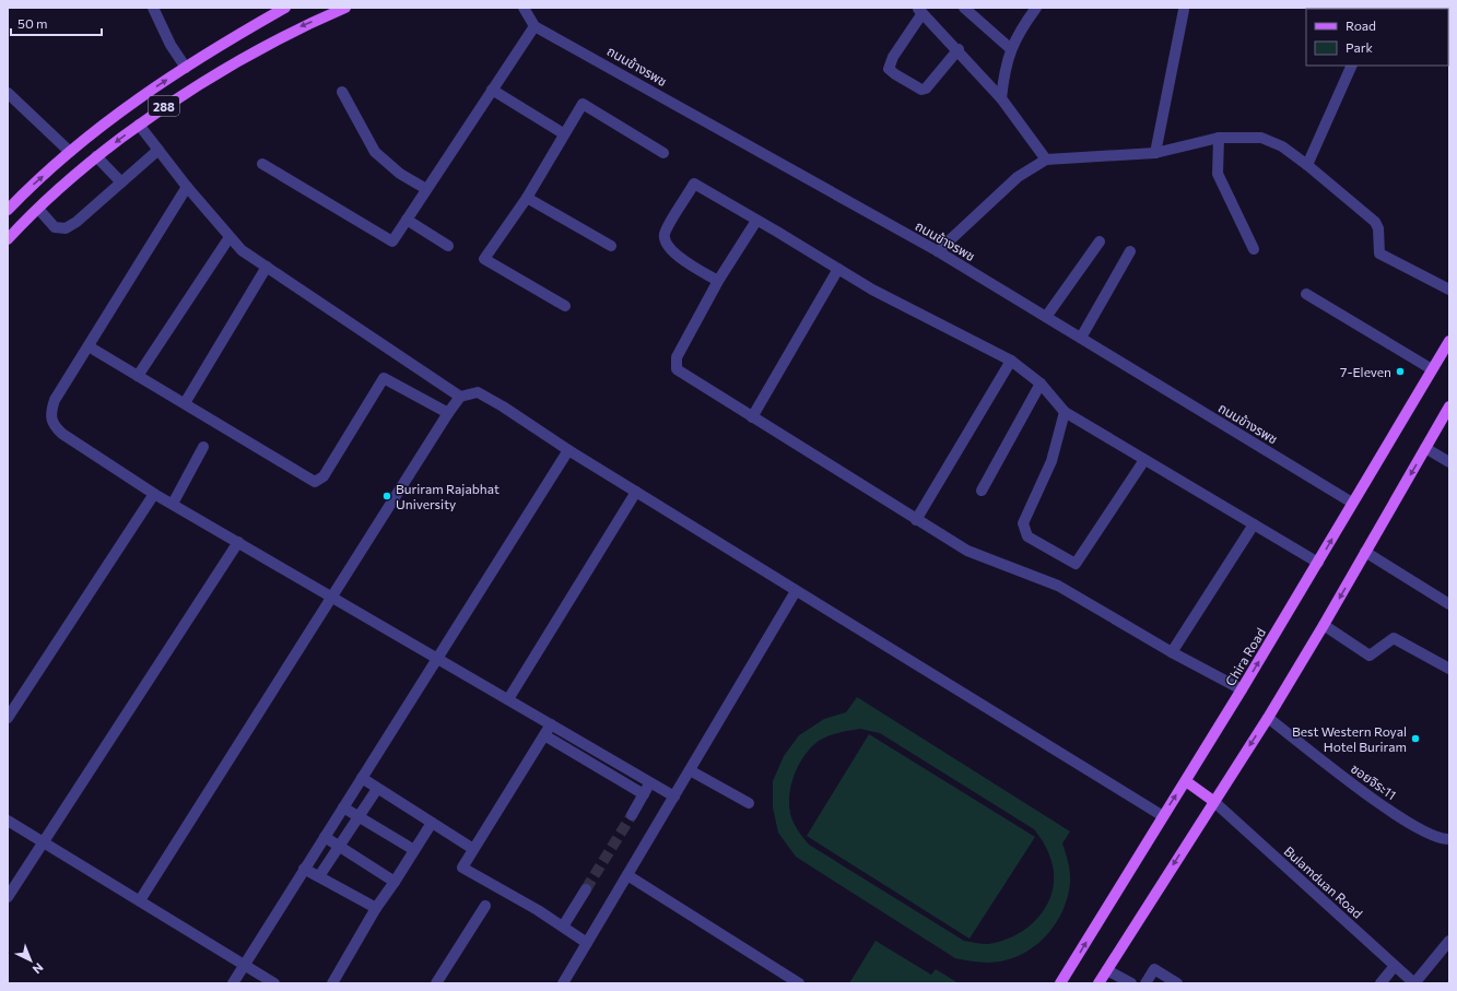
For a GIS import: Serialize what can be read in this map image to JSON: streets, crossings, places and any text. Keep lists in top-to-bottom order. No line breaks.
{"streets":{"main road":["288","Chira Road"],"street":["ถนนข้างรพช","ซอยจิระ11","Bulamduan Road"]},"crossings":[["ถนนข้างรพช","Chira Road"]],"places":["7-Eleven","Buriram Rajabhat University","Best Western Royal Hotel Buriram"],"legend":["Road","Park"],"scale_bar":"50 m","north":"bottom right"}
